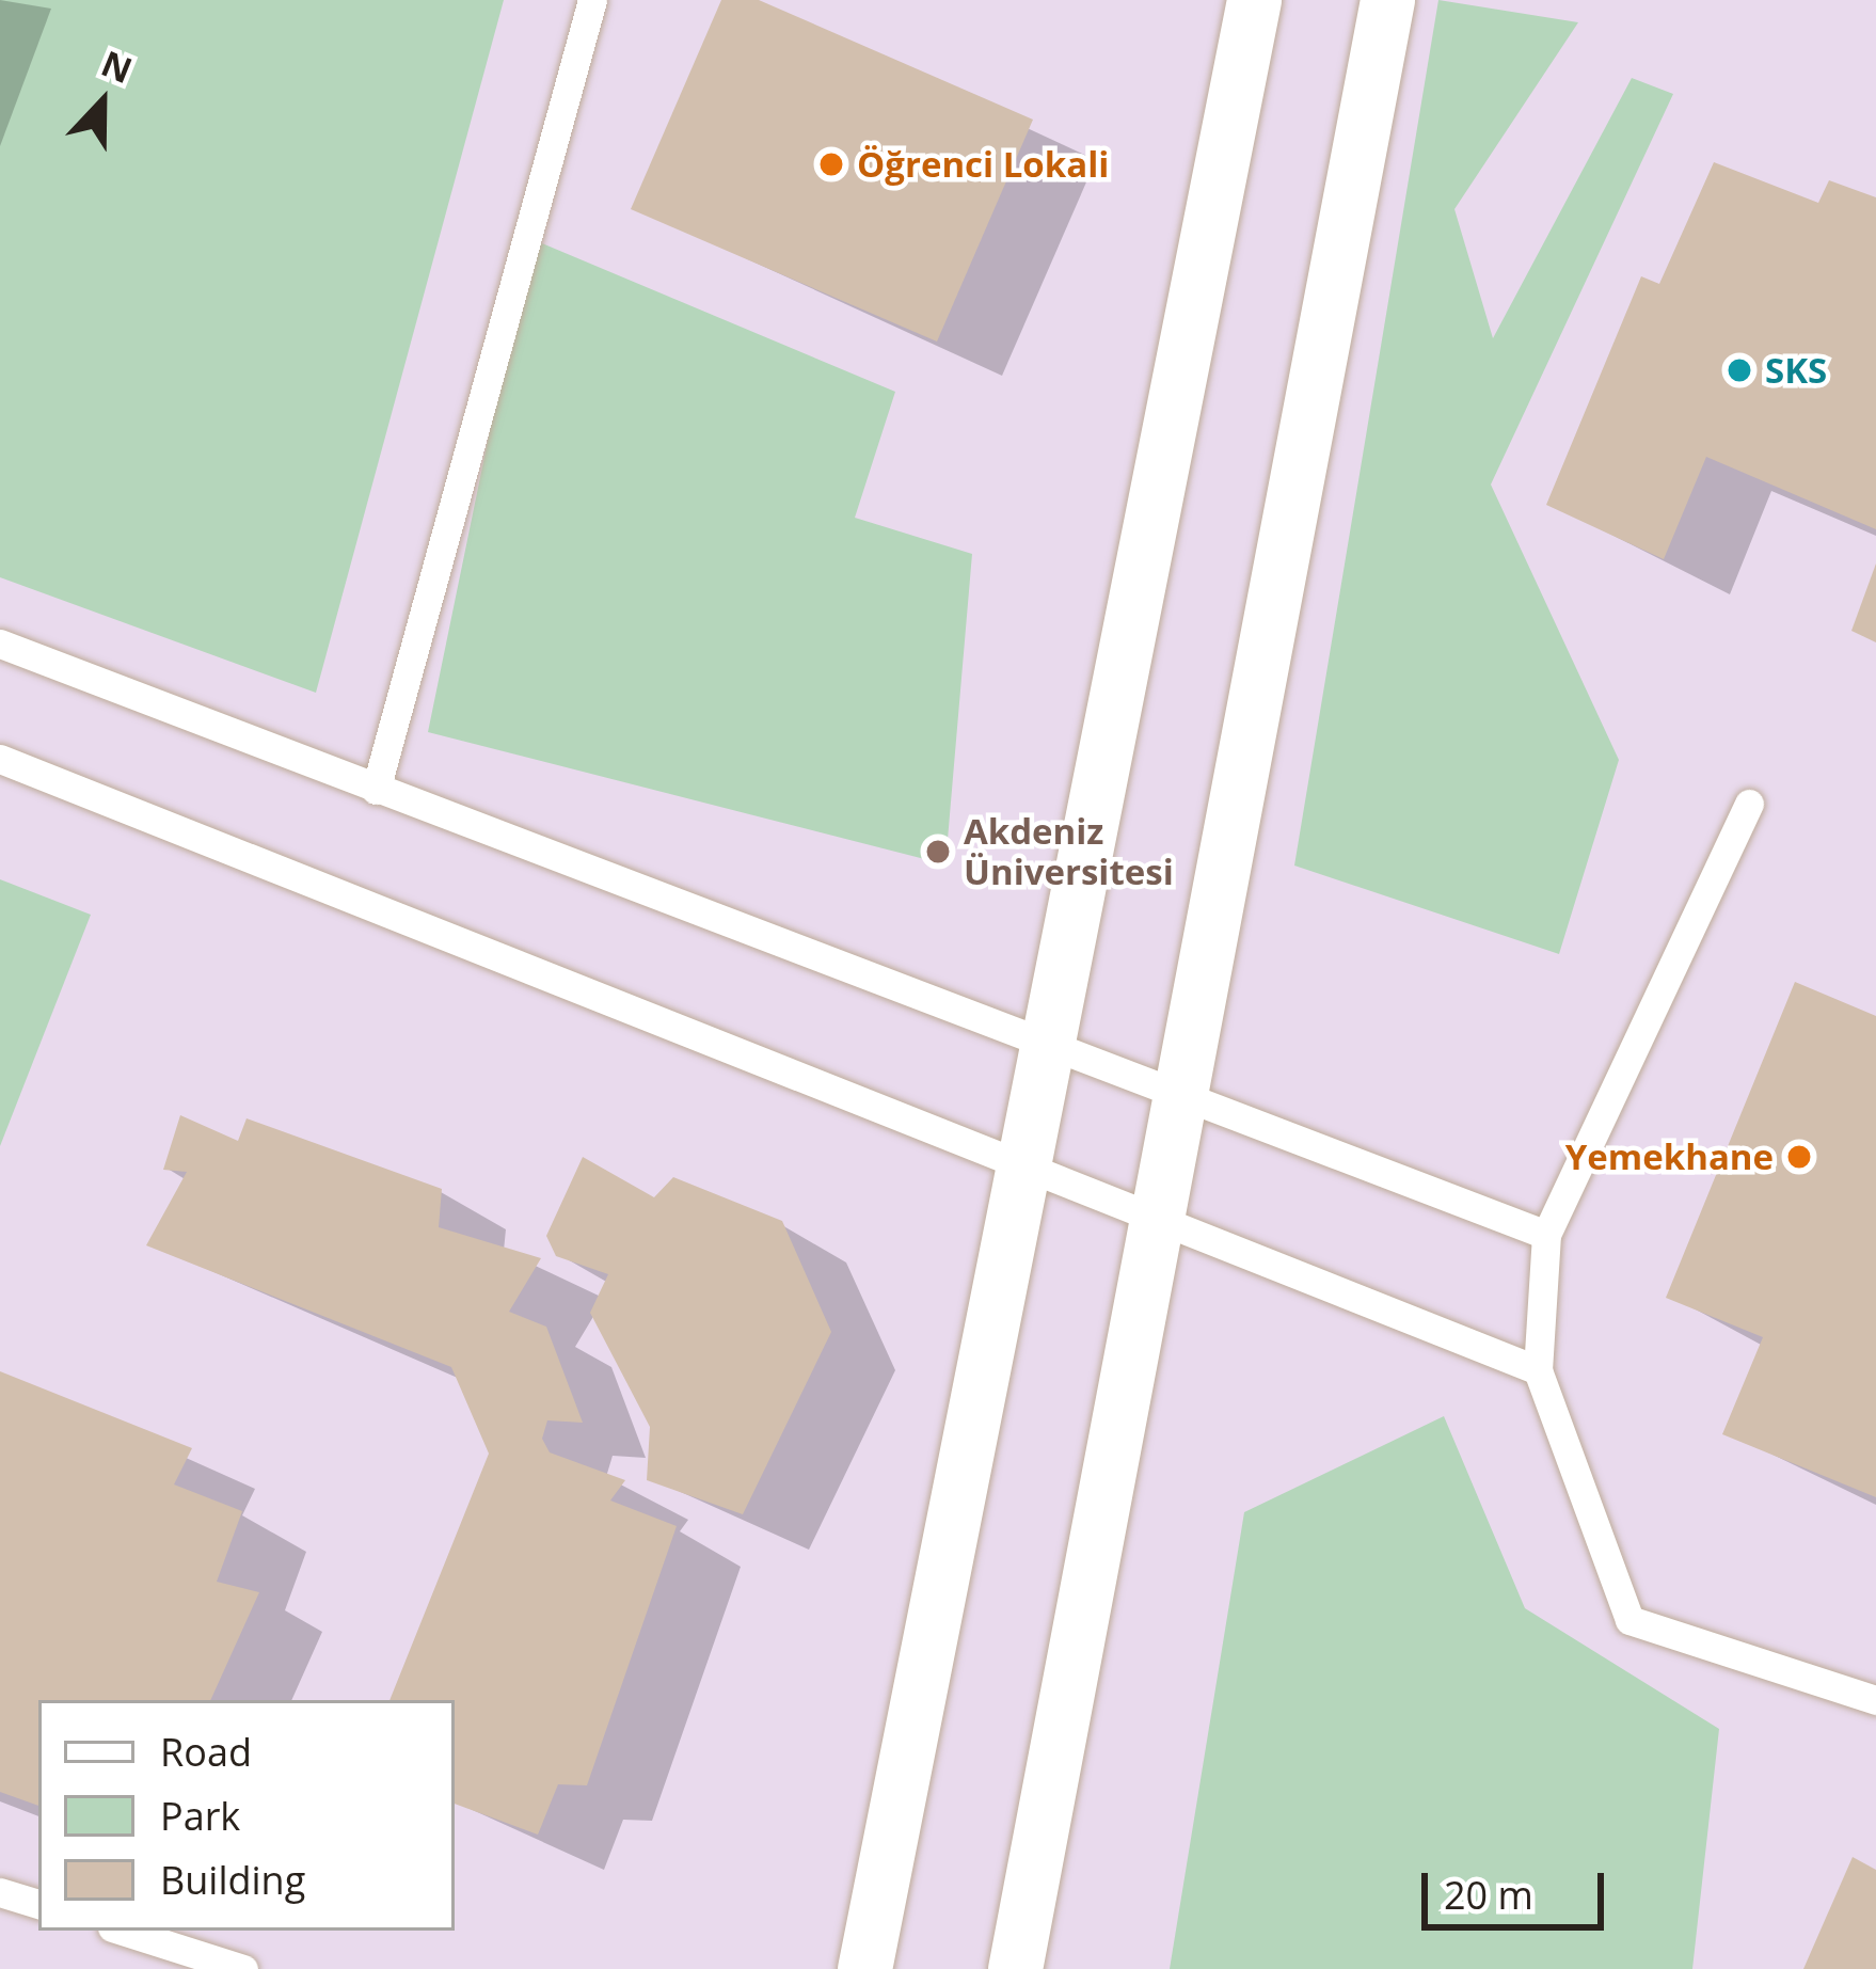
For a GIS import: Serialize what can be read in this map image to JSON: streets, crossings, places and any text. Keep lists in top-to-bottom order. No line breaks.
{"places":["Öğrenci Lokali","SKS","Akdeniz Üniversitesi","Yemekhane"],"legend":["Road","Park","Building"],"scale_bar":"20 m","north":"top"}
